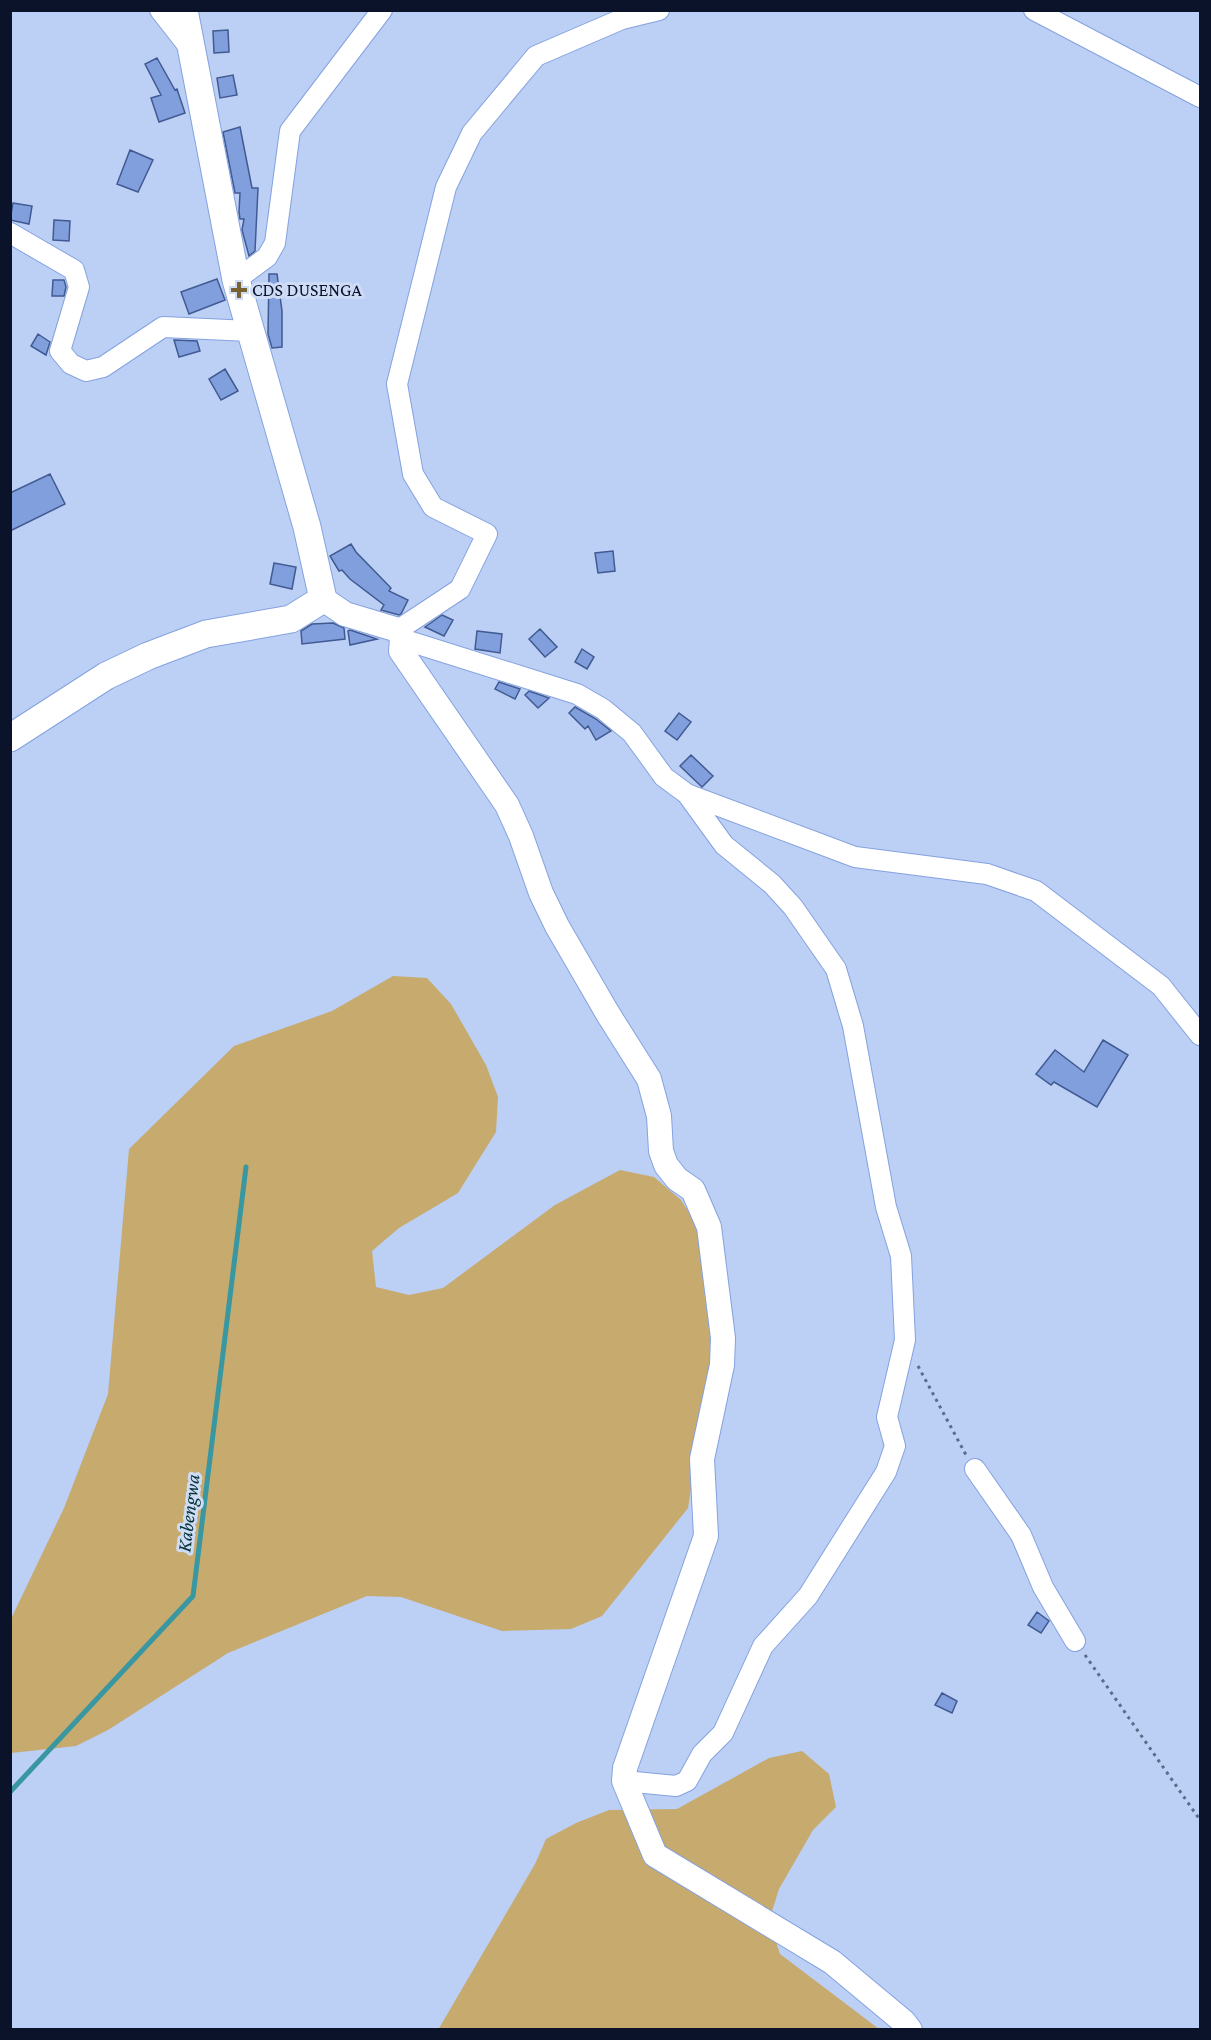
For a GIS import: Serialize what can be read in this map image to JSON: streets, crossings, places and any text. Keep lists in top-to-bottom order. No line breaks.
{"water":["Kabengwa"],"places":{"health":["CDS DUSENGA"]}}
